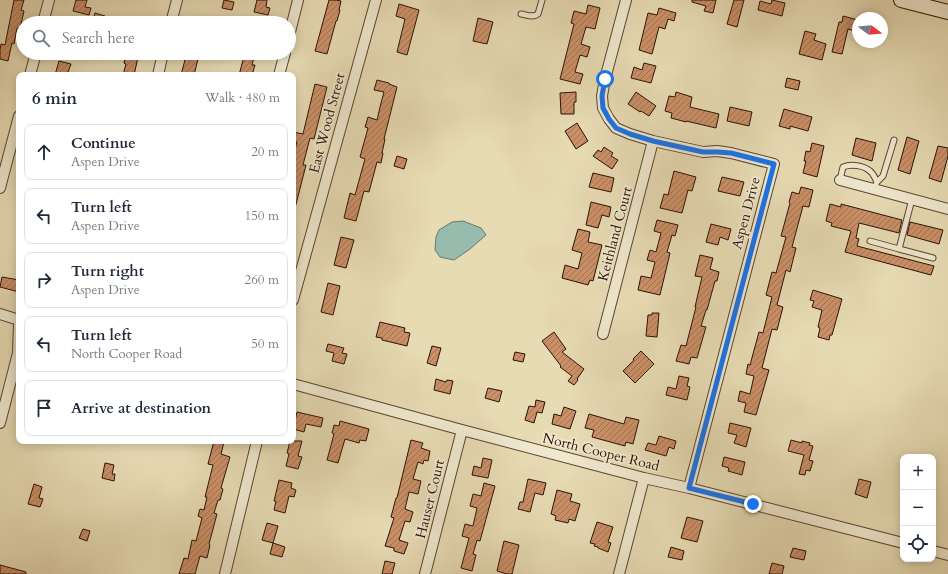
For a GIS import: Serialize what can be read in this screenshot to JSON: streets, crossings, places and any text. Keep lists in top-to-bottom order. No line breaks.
{"streets":{"street":["East Wood Street","Aspen Drive","Keithland Court","North Cooper Road","Hauser Court"]},"crossings":[["Aspen Drive","Keithland Court"],["Aspen Drive","North Cooper Road"],["North Cooper Road","Hauser Court"]],"north":"right","page":{"search":"Search here","heading":["6 min","Walk · 480 m"],"list":[["Continue","Aspen Drive","20 m"],["Turn left","Aspen Drive","150 m"],["Turn right","Aspen Drive","260 m"],["Turn left","North Cooper Road","50 m"],"Arrive at destination"],"map_buttons":["+","−"]}}
